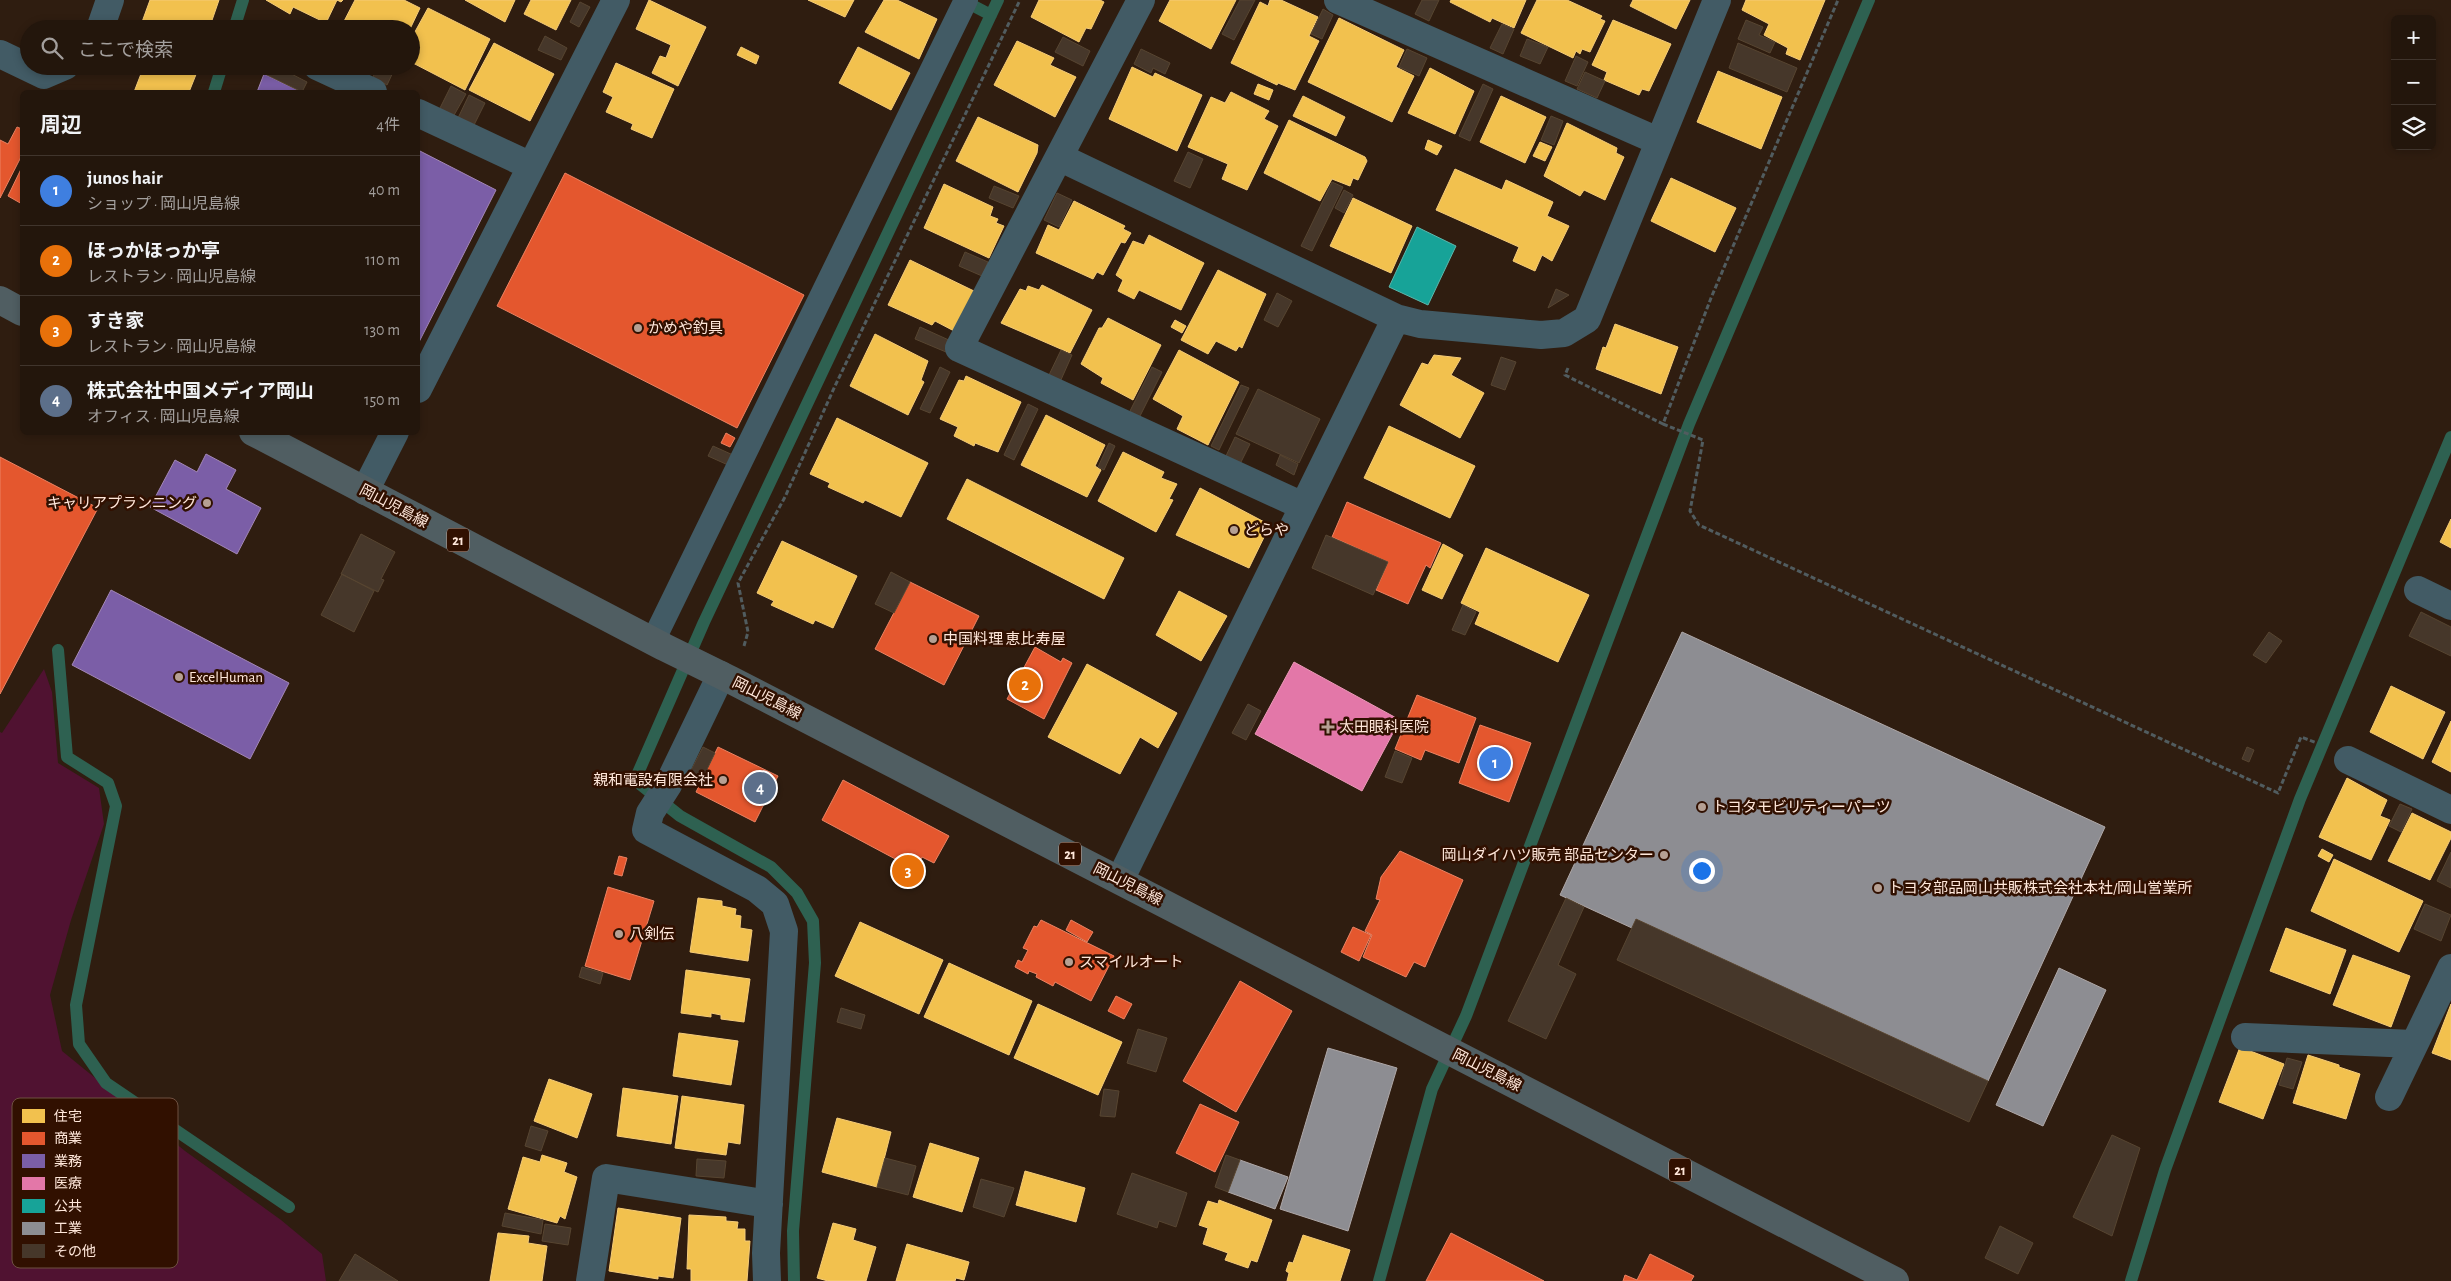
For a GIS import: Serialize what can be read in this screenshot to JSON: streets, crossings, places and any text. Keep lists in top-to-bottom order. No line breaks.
{"streets":{"main road":["岡山児島線","21"]},"places":{"other":["かめや釣具","キャリアプランニング","どらや","中国料理 恵比寿屋","ExcelHuman","親和電設有限会社","トヨタモビリティーパーツ","岡山ダイハツ販売 部品センター","トヨタ部品岡山共販株式会社本社/岡山営業所","八剣伝","スマイルオート"],"health":["太田眼科医院"]},"legend":["住宅","商業","業務","医療","公共","工業","その他"],"page":{"map_buttons":["+","−"],"search":"ここで検索","heading":["周辺","4件"],"list":[{"mark":"1","name":"junos hair","note":"ショップ · 岡山児島線","value":"40 m"},{"mark":"2","name":"ほっかほっか亭","note":"レストラン · 岡山児島線","value":"110 m"},{"mark":"3","name":"すき家","note":"レストラン · 岡山児島線","value":"130 m"},{"mark":"4","name":"株式会社中国メディア岡山","note":"オフィス · 岡山児島線","value":"150 m"}],"pins":["2","1","4","3"]}}
